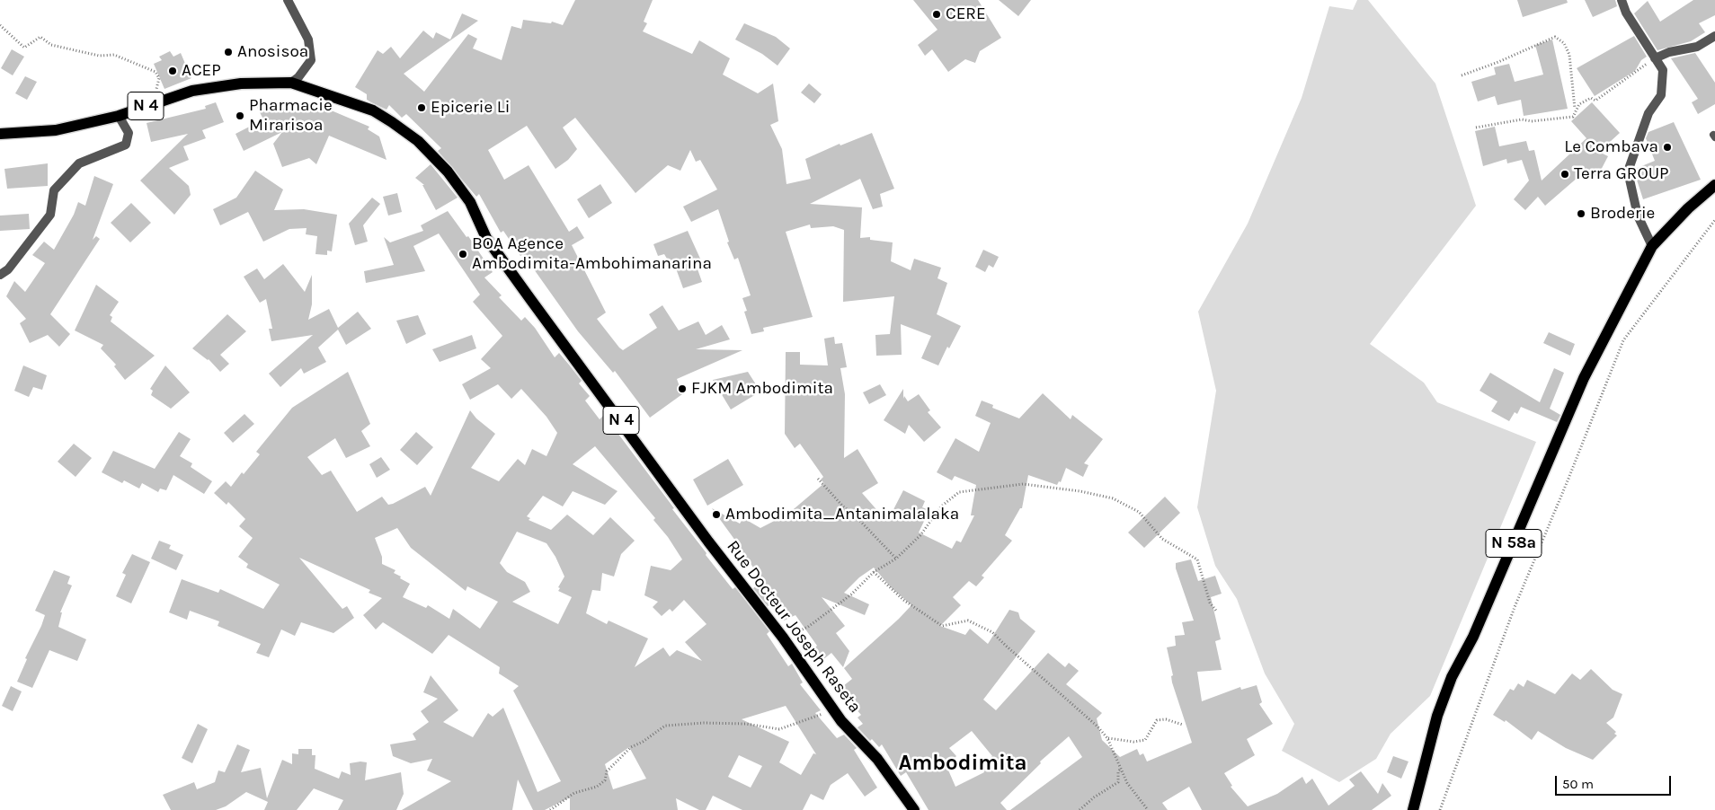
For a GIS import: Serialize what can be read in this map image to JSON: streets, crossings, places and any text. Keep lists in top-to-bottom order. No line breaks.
{"streets":{"main road":["N 4","N 58a","Rue Docteur Joseph Raseta"]},"districts":["Ambodimita"],"places":["CERE","Anosisoa","ACEP","Epicerie Li","Pharmacie Mirarisoa","Le Combava","Terra GROUP","Broderie","BOA Agence Ambodimita-Ambohimanarina","FJKM Ambodimita","Ambodimita_Antanimalalaka"],"scale_bar":"50 m"}
